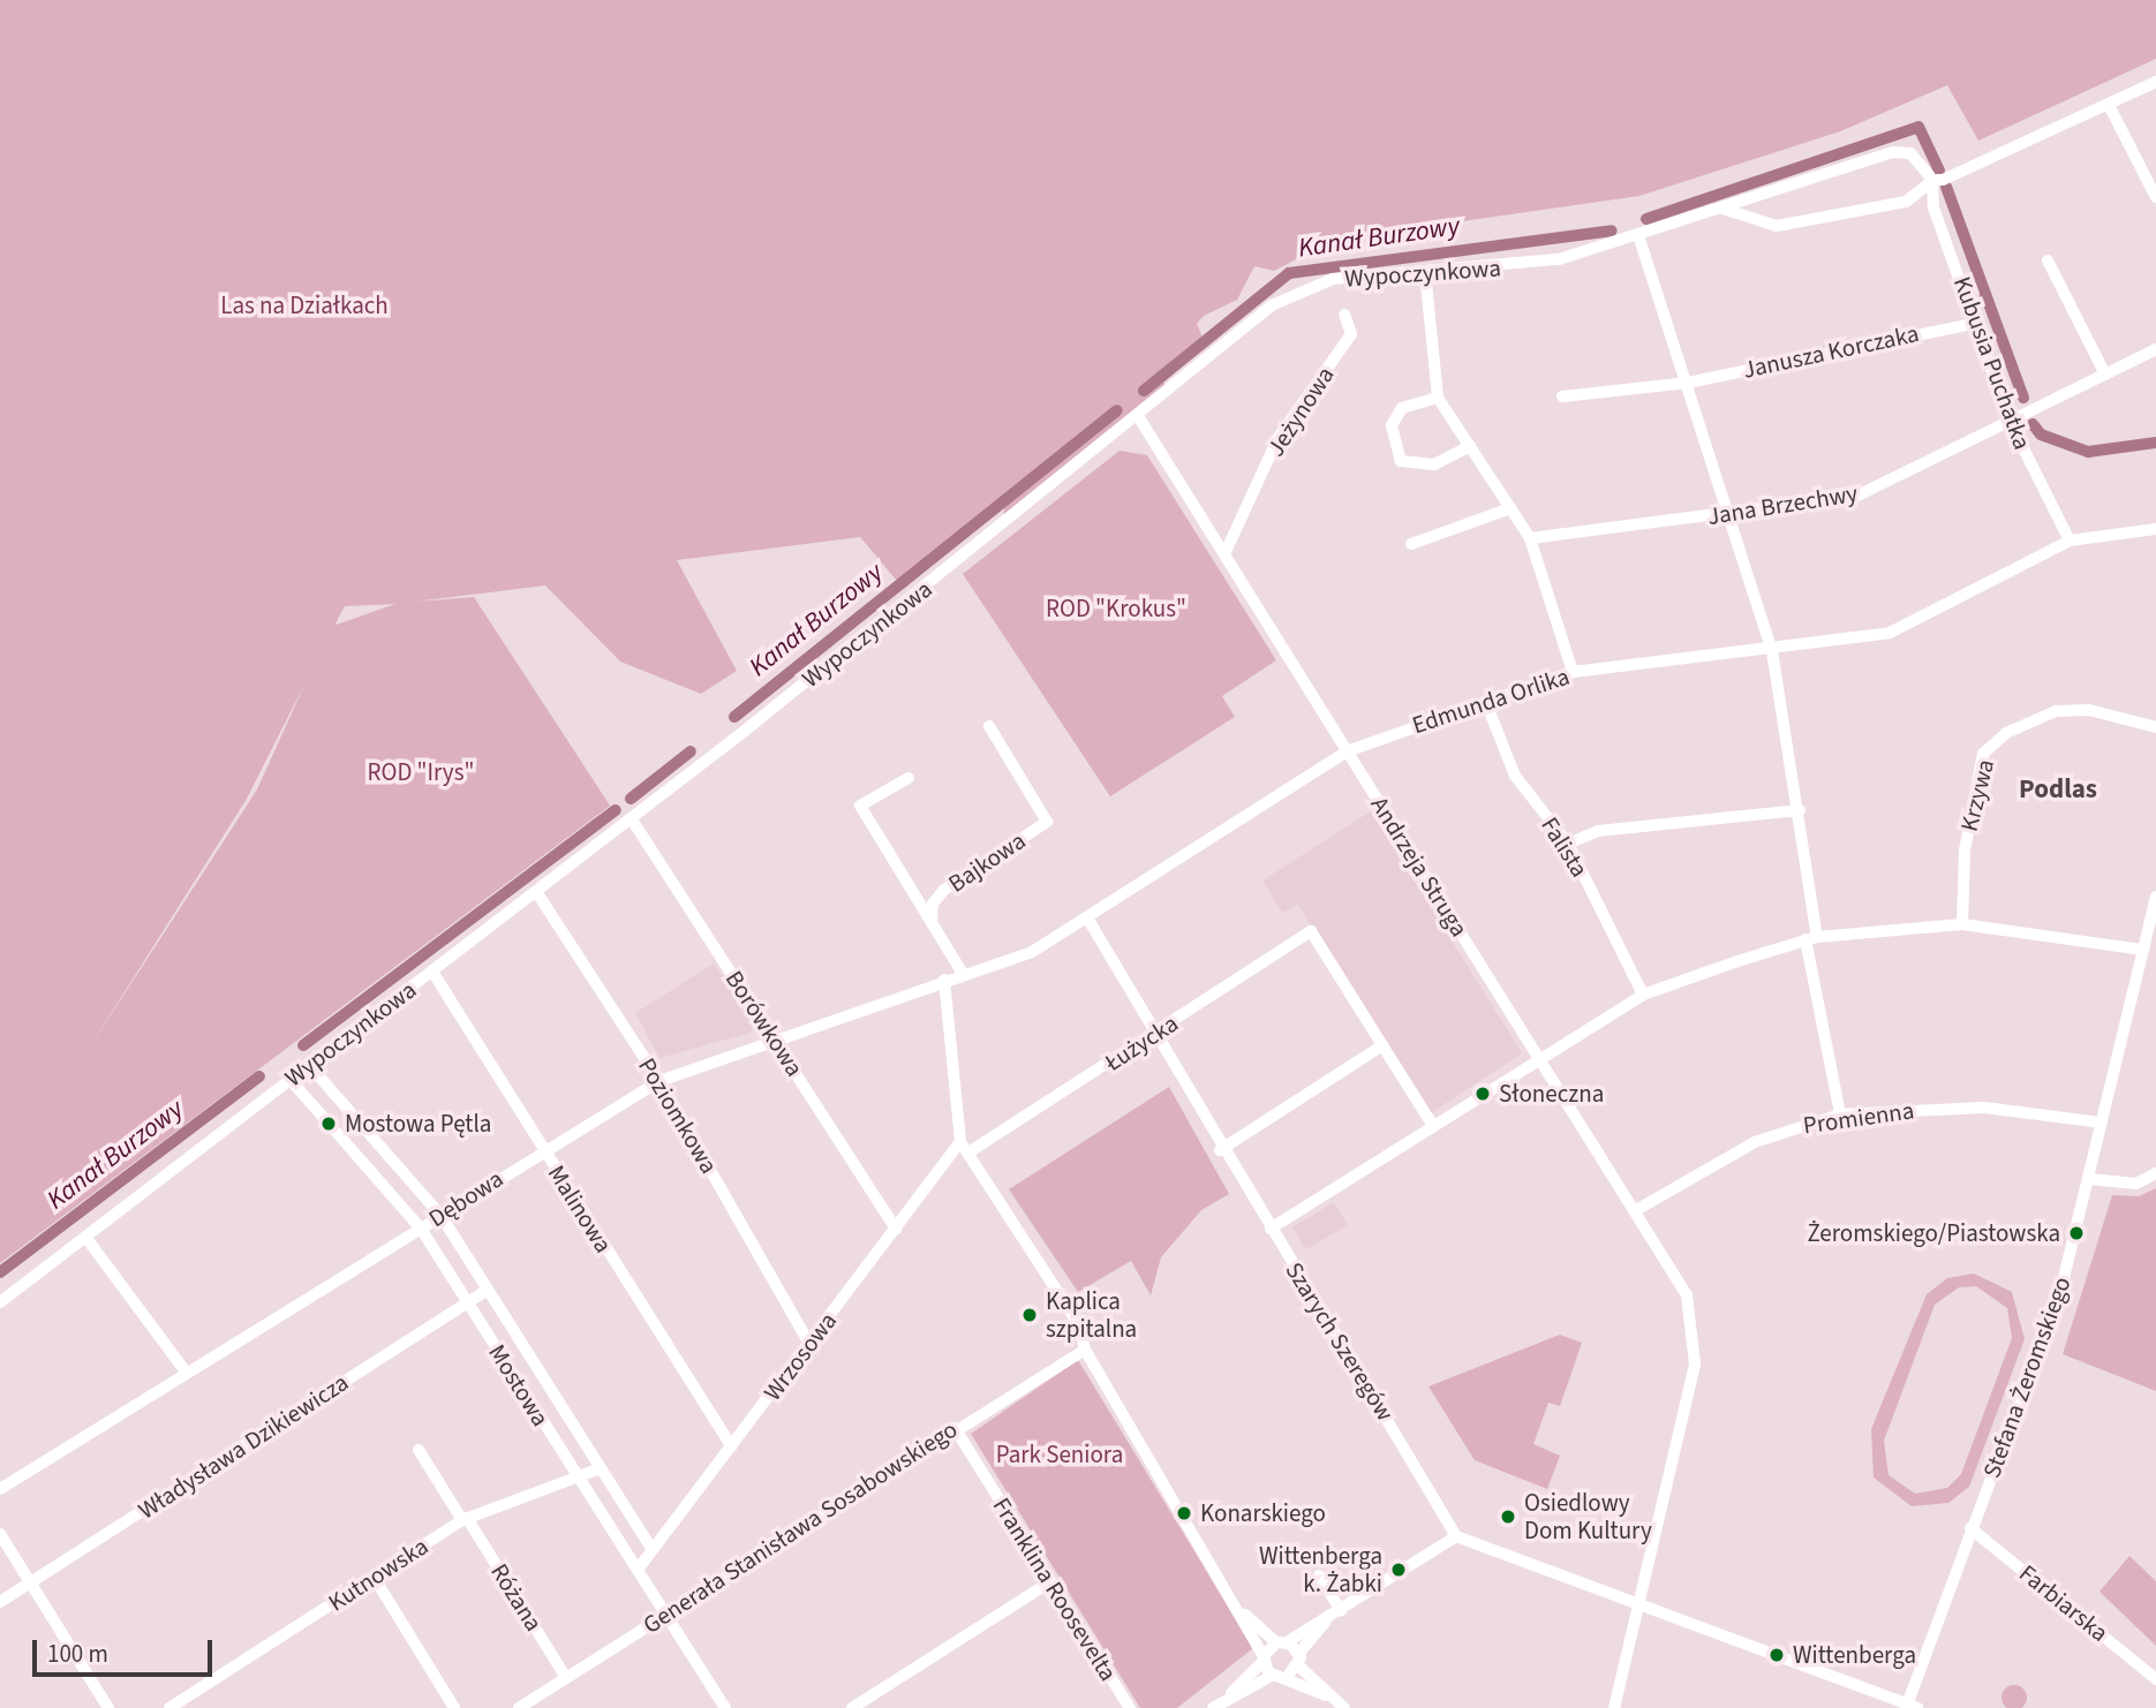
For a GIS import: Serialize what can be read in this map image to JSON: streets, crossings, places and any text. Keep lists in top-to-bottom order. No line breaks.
{"streets":{"street":["Wypoczynkowa","Janusza Korczaka","Kubusia Puchatka","Jeżynowa","Jana Brzechwy","Edmunda Orlika","Krzywa","Falista","Bajkowa","Andrzeja Struga","Borówkowa","Łużycka","Poziomkowa","Promienna","Dębowa","Malinowa","Szarych Szeregów","Wrzosowa","Stefana Żeromskiego","Mostowa","Władysława Dzikiewicza","Generała Stanisława Sosabowskiego","Kutnowska","Franklina Roosevelta","Różana","Farbiarska"]},"crossings":[["Wypoczynkowa","Kubusia Puchatka"],["Wypoczynkowa","Andrzeja Struga"],["Wypoczynkowa","Borówkowa"],["Wypoczynkowa","Poziomkowa"],["Wypoczynkowa","Malinowa"],["Wypoczynkowa","Mostowa"],["Janusza Korczaka","Kubusia Puchatka"],["Kubusia Puchatka","Jana Brzechwy"],["Kubusia Puchatka","Edmunda Orlika"],["Jeżynowa","Andrzeja Struga"],["Edmunda Orlika","Falista"],["Edmunda Orlika","Bajkowa"],["Edmunda Orlika","Andrzeja Struga"],["Edmunda Orlika","Dębowa"],["Edmunda Orlika","Szarych Szeregów"],["Bajkowa","Dębowa"],["Andrzeja Struga","Promienna"],["Borówkowa","Dębowa"],["Borówkowa","Wrzosowa"],["Łużycka","Szarych Szeregów"],["Łużycka","Wrzosowa"],["Poziomkowa","Dębowa"],["Poziomkowa","Wrzosowa"],["Promienna","Stefana Żeromskiego"],["Dębowa","Malinowa"],["Dębowa","Mostowa"],["Malinowa","Wrzosowa"],["Wrzosowa","Mostowa"],["Stefana Żeromskiego","Farbiarska"],["Mostowa","Władysława Dzikiewicza"],["Mostowa","Generała Stanisława Sosabowskiego"],["Mostowa","Kutnowska"],["Generała Stanisława Sosabowskiego","Franklina Roosevelta"],["Generała Stanisława Sosabowskiego","Różana"],["Kutnowska","Różana"]],"districts":["Podlas"],"water":["Kanał Burzowy"],"parks":["Las na Działkach","ROD \"Krokus\"","ROD \"Irys\"","Park Seniora"],"places":["Słoneczna","Mostowa Pętla","Żeromskiego/Piastowska","Kaplica szpitalna","Konarskiego","Osiedlowy Dom Kultury","Wittenberga k. Żabki","Wittenberga"],"scale_bar":"100 m"}
